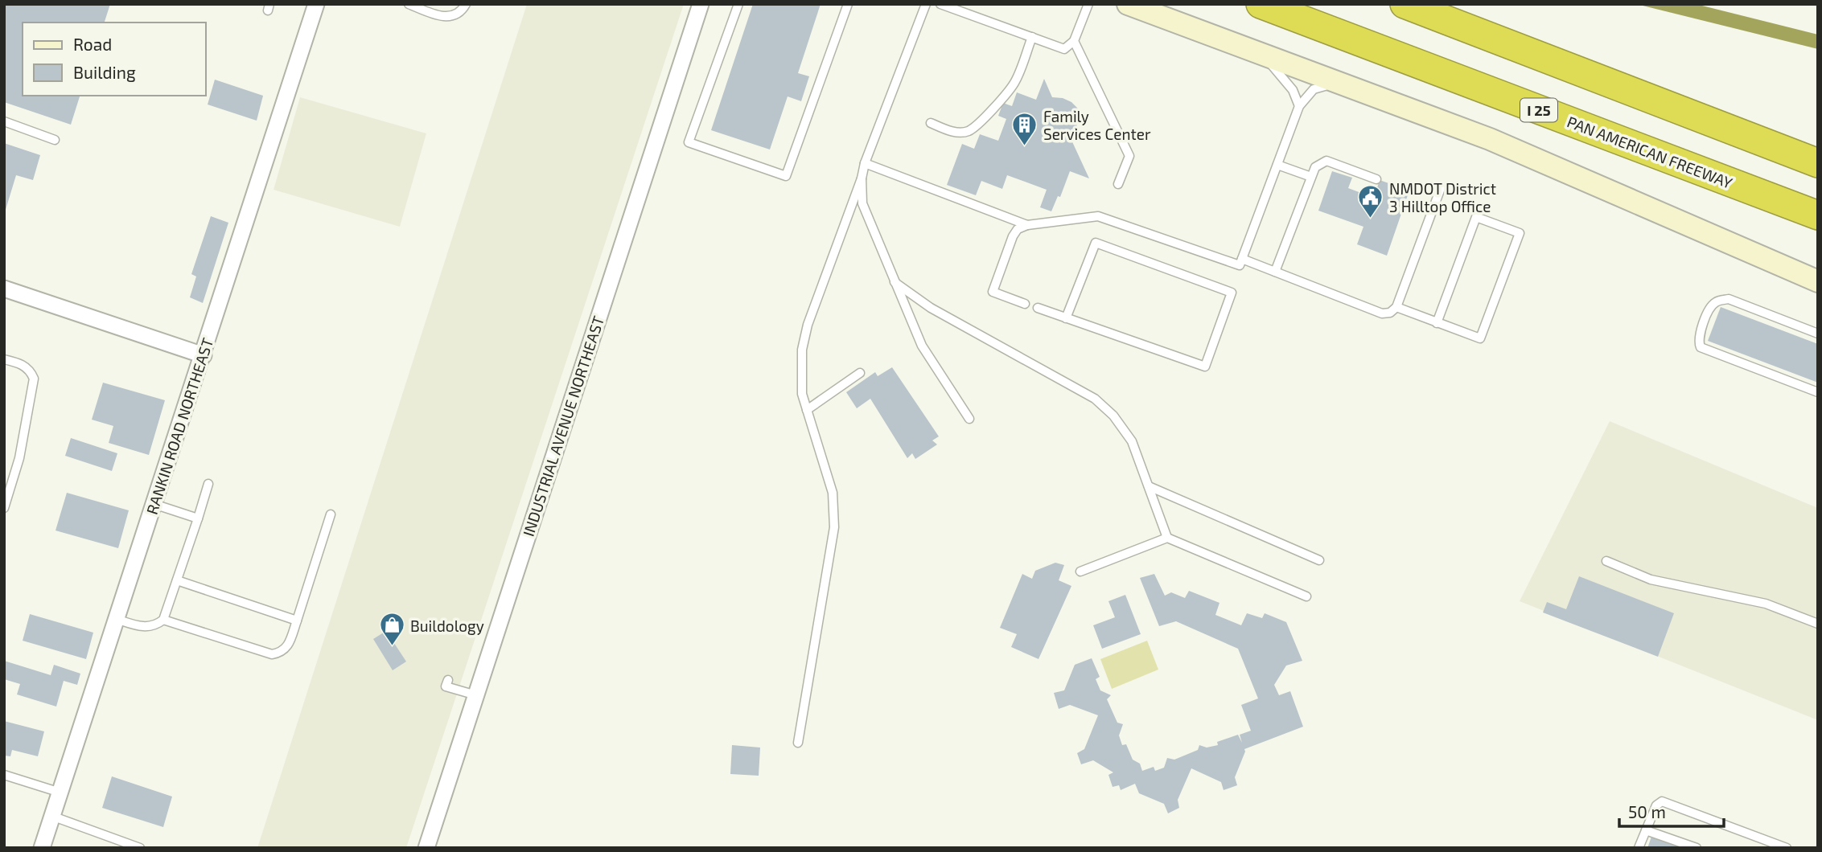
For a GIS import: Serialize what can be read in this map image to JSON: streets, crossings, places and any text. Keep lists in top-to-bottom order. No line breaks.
{"streets":{"highway":["I 25","PAN AMERICAN FREEWAY"],"street":["RANKIN ROAD NORTHEAST","INDUSTRIAL AVENUE NORTHEAST"]},"places":{"building":["Family Services Center"],"public building":["NMDOT District 3 Hilltop Office"],"shop":["Buildology"]},"legend":["Road","Building"],"scale_bar":"50 m"}
